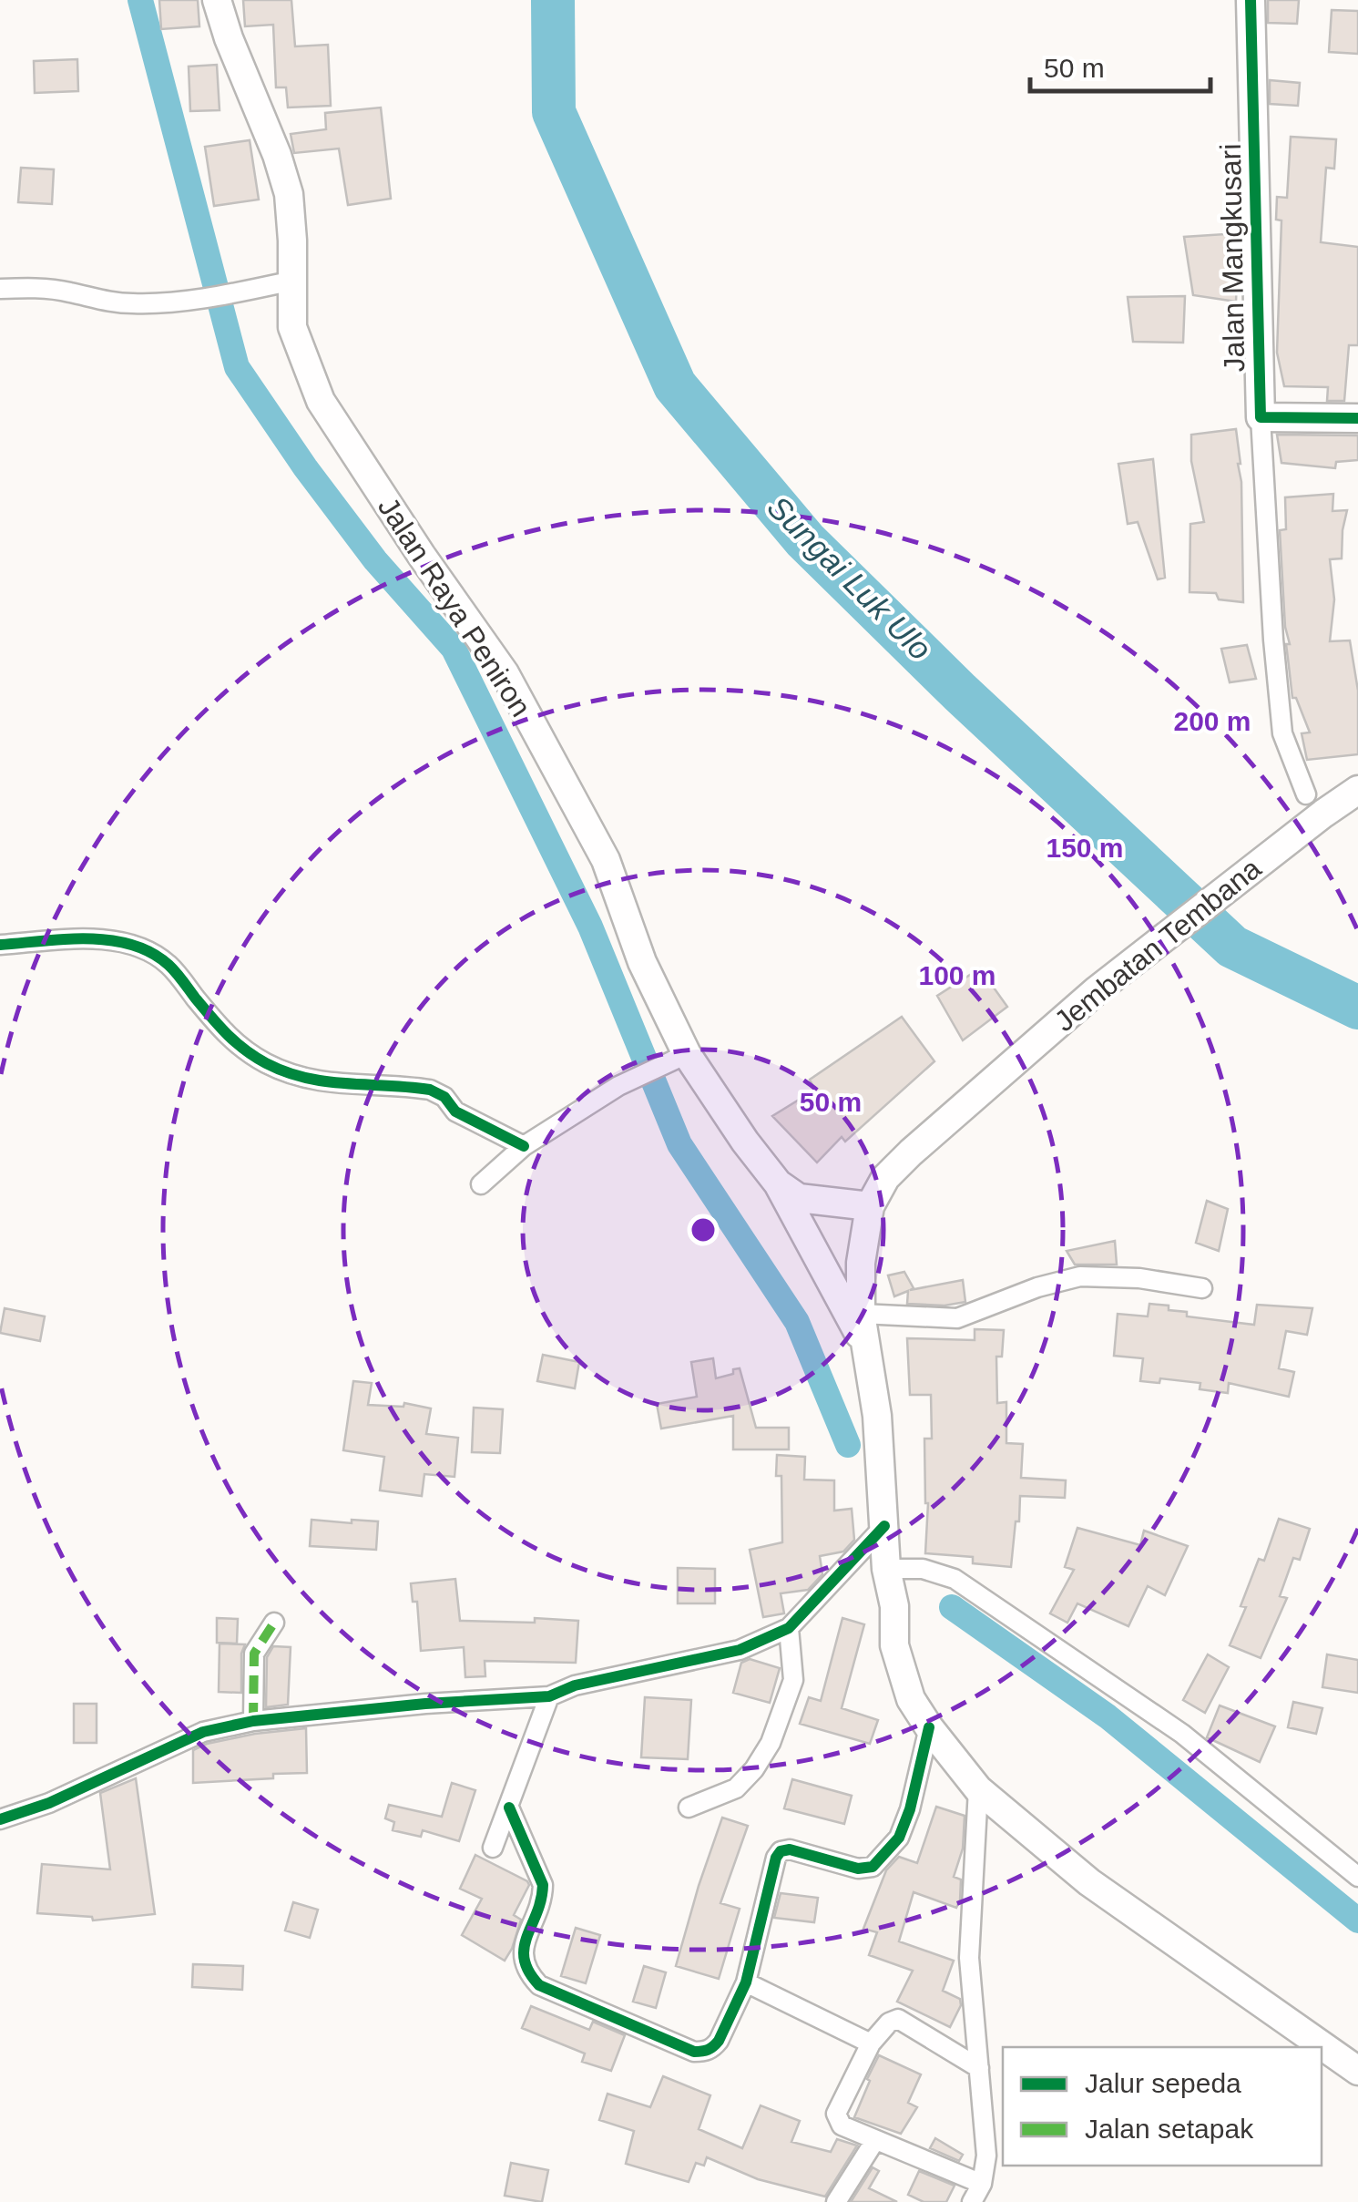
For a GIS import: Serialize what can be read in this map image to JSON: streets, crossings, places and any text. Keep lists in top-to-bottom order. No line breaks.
{"streets":{"main road":["Jalan Mangkusari","Jalan Raya Peniron","Jembatan Tembana"]},"crossings":[["Jalan Raya Peniron","Jembatan Tembana"]],"water":["Sungai Luk Ulo"],"legend":["Jalur sepeda","Jalan setapak"],"scale_bar":"50 m","rings":["200 m","150 m","100 m","50 m"]}
